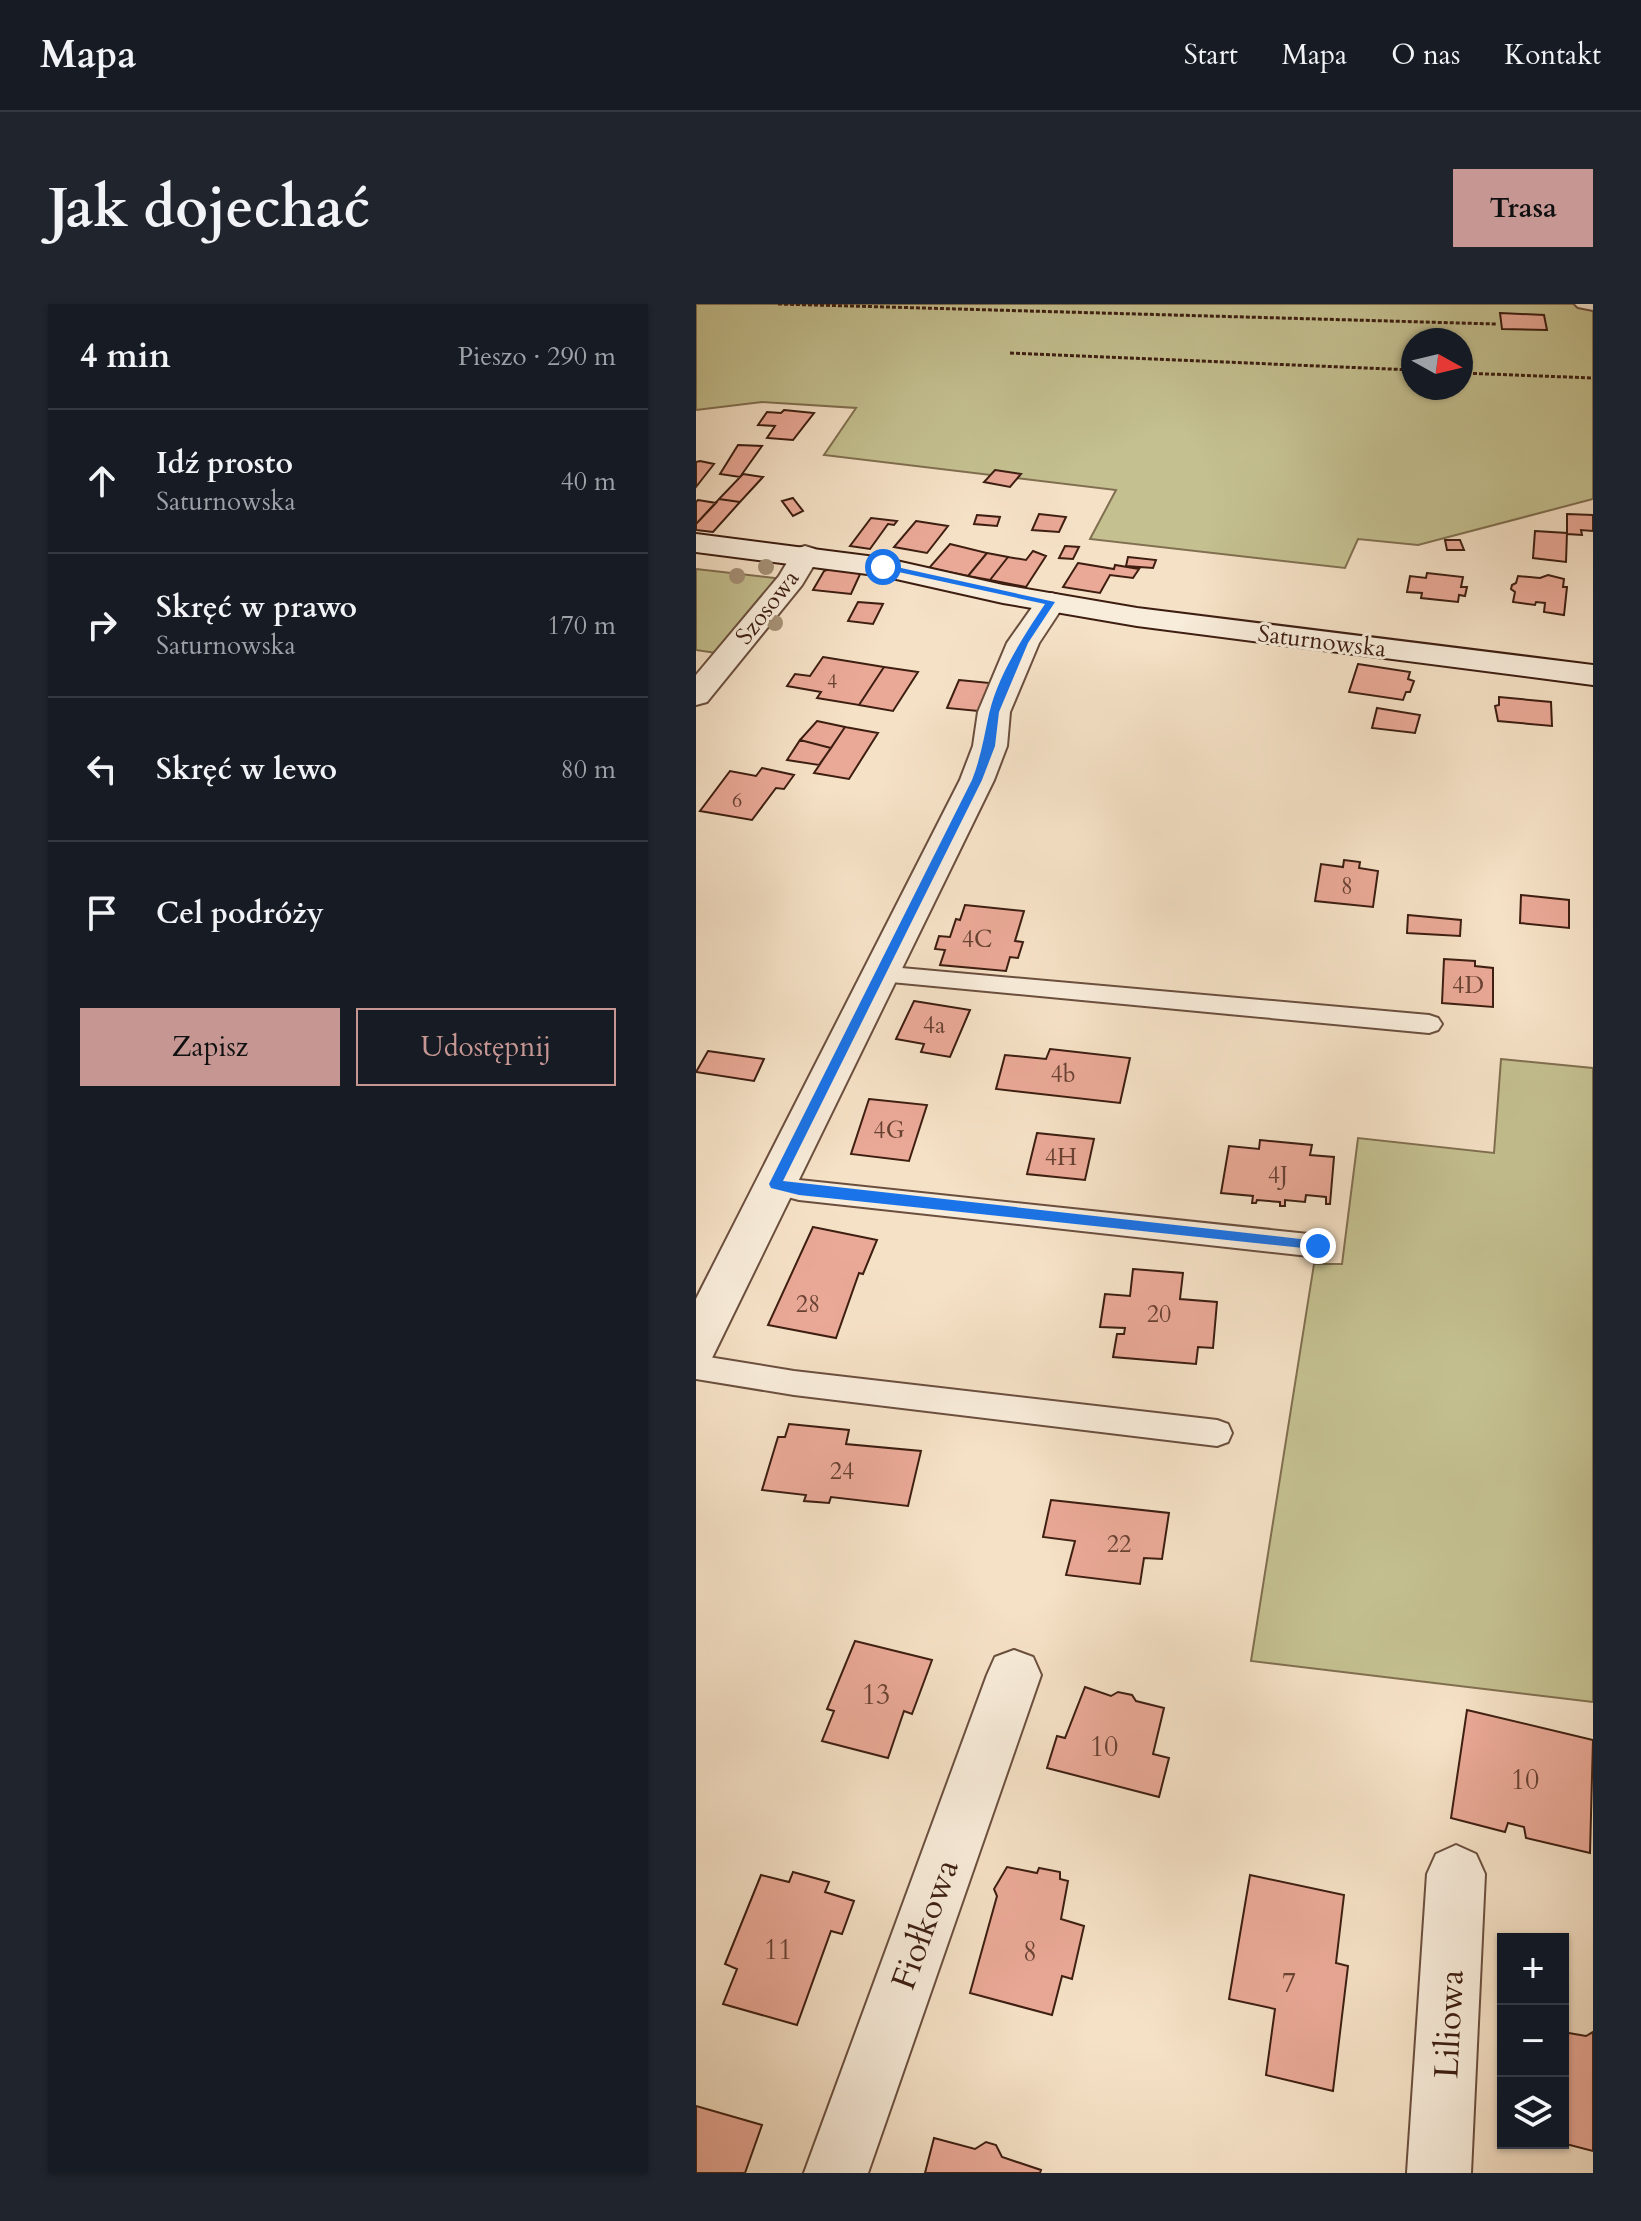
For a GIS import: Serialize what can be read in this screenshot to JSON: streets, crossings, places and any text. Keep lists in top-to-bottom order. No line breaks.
{"streets":{"street":["Szosowa","Saturnowska","Fiołkowa","Liliowa"]},"crossings":[["Szosowa","Saturnowska"]],"house_numbers":["4","6","8","4C","4D","4a","4b","4G","4H","4J","28","20","24","22","13","10","10","11","8","7"],"north":"right","page":{"header":"Mapa","nav":["Start","Mapa","O nas","Kontakt"],"buttons":["Trasa",["Zapisz","Udostępnij"]],"title":"Jak dojechać","heading":["4 min","Pieszo · 290 m"],"list":[["Idź prosto","Saturnowska","40 m"],["Skręć w prawo","Saturnowska","170 m"],["Skręć w lewo","80 m"],"Cel podróży"],"map_buttons":["+","−"]}}
